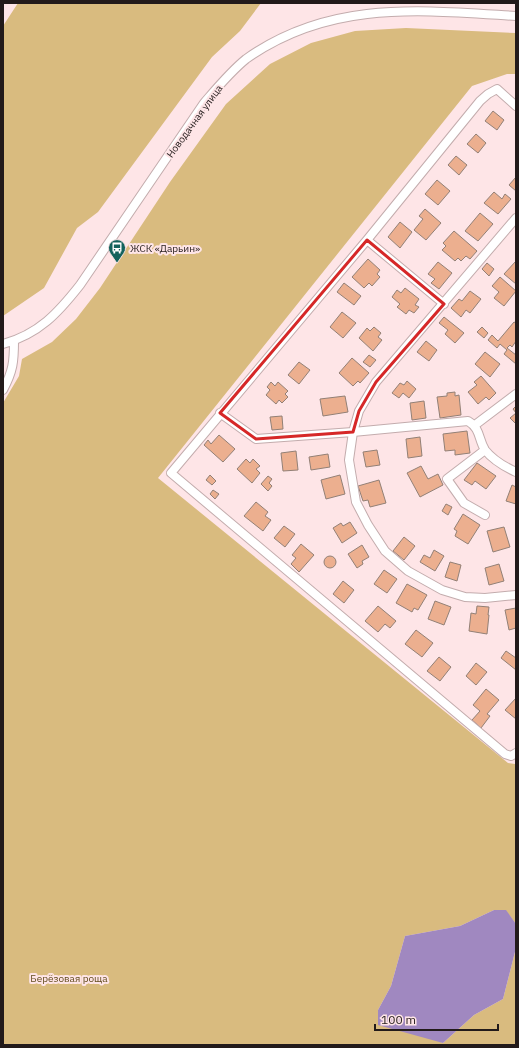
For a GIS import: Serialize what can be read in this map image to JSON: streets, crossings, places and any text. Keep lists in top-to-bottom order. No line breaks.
{"streets":{"street":["Новодачная улица"]},"parks":["Берёзовая роща"],"places":{"bus stop":["ЖСК «Дарьин»"]},"scale_bar":"100 m"}
